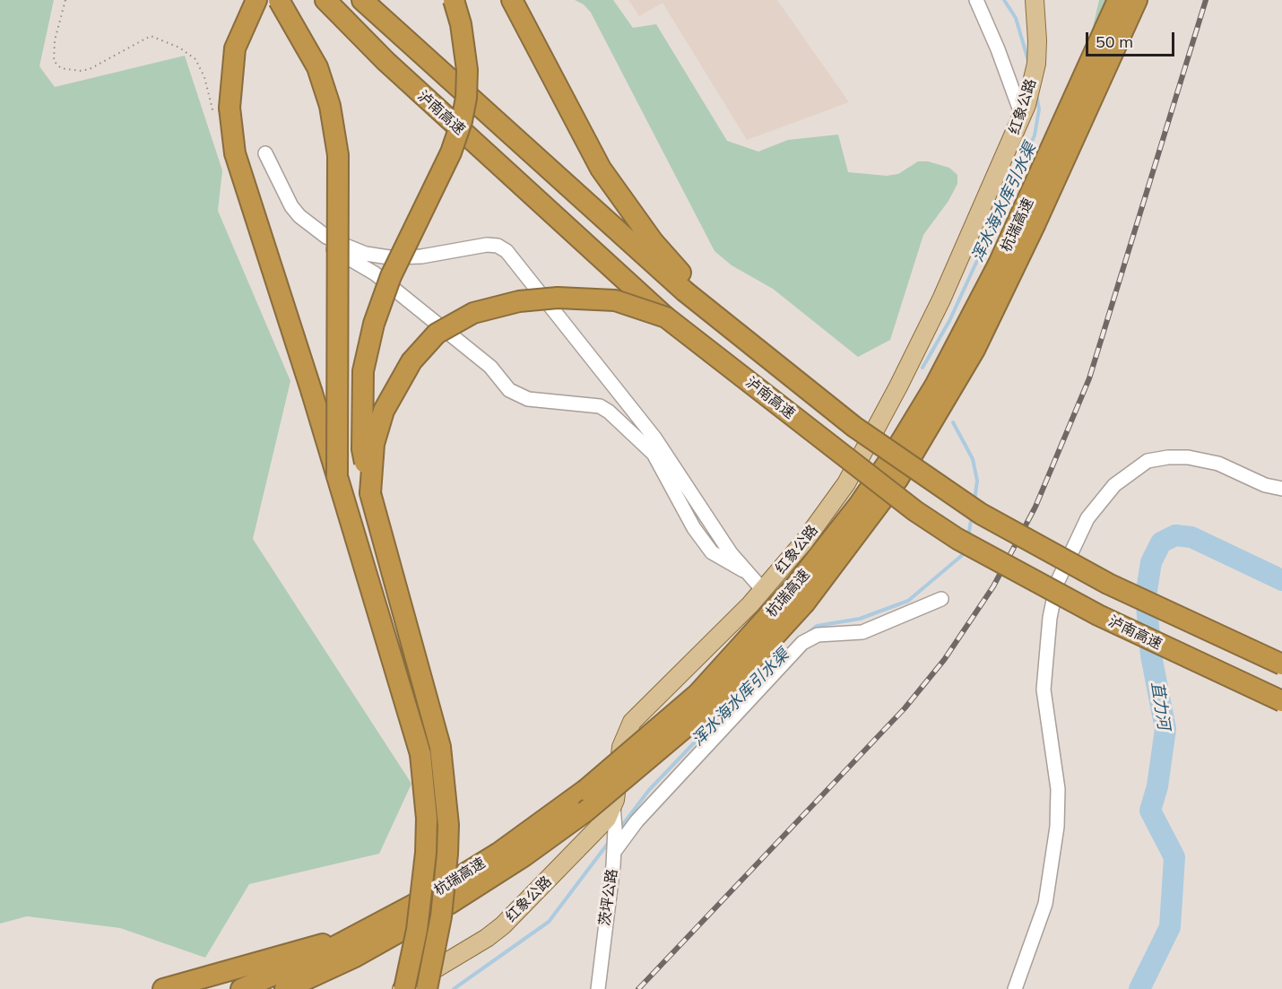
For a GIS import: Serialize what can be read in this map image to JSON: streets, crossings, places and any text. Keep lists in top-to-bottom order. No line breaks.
{"streets":{"highway":["泸南高速","杭瑞高速"],"main road":["红象公路"],"street":["茨坪公路"]},"crossings":[["红象公路","茨坪公路"]],"water":["浑水海水库引水渠","苴力河"],"scale_bar":"50 m"}
